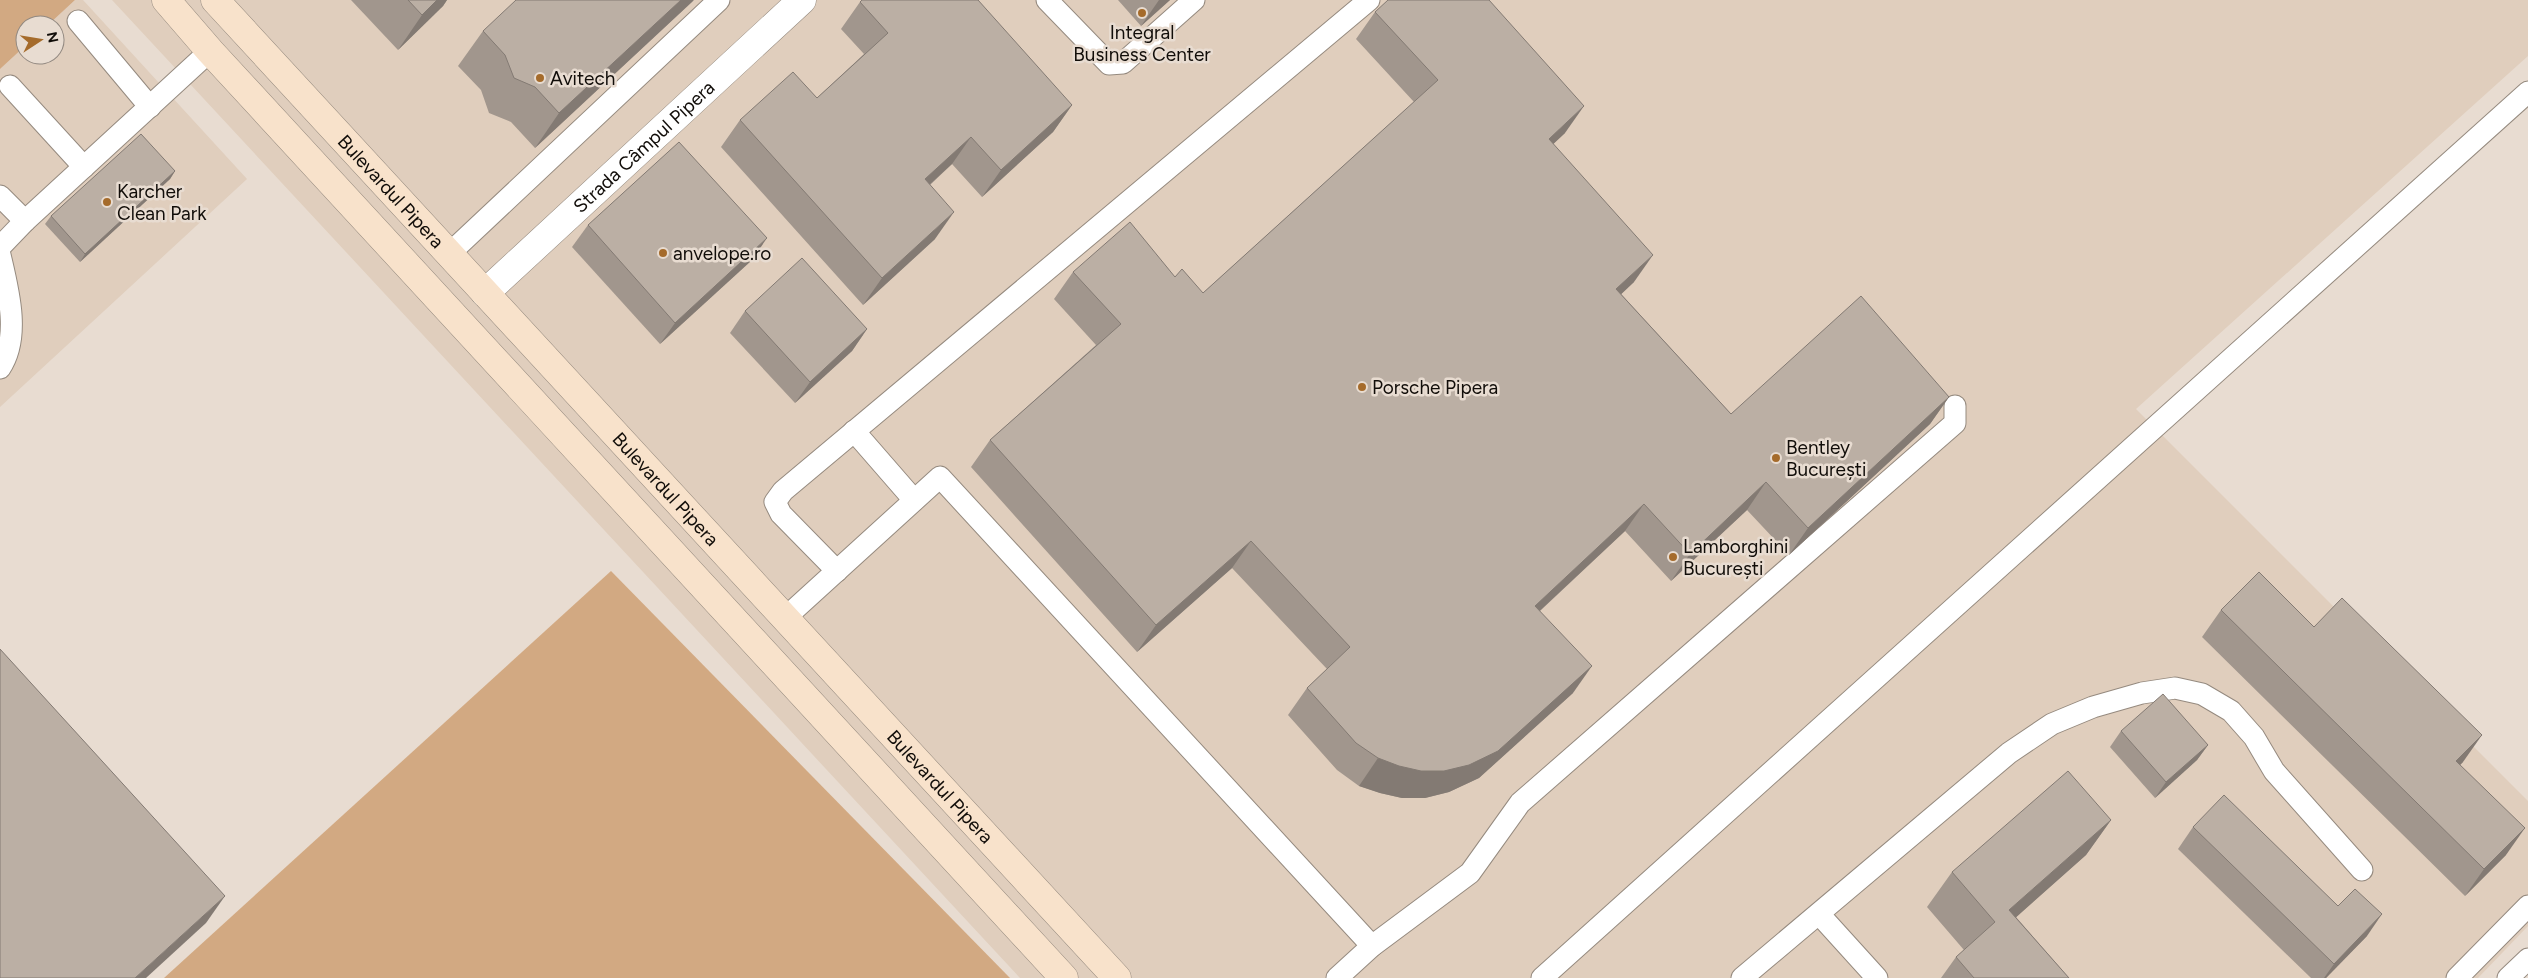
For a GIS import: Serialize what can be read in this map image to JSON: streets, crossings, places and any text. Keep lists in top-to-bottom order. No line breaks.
{"streets":{"main road":["Bulevardul Pipera"],"street":["Strada Câmpul Pipera"]},"crossings":[["Strada Câmpul Pipera","Bulevardul Pipera"]],"places":["Integral Business Center","Avitech","Karcher Clean Park","anvelope.ro","Porsche Pipera","Bentley București","Lamborghini București"],"north":"right"}
